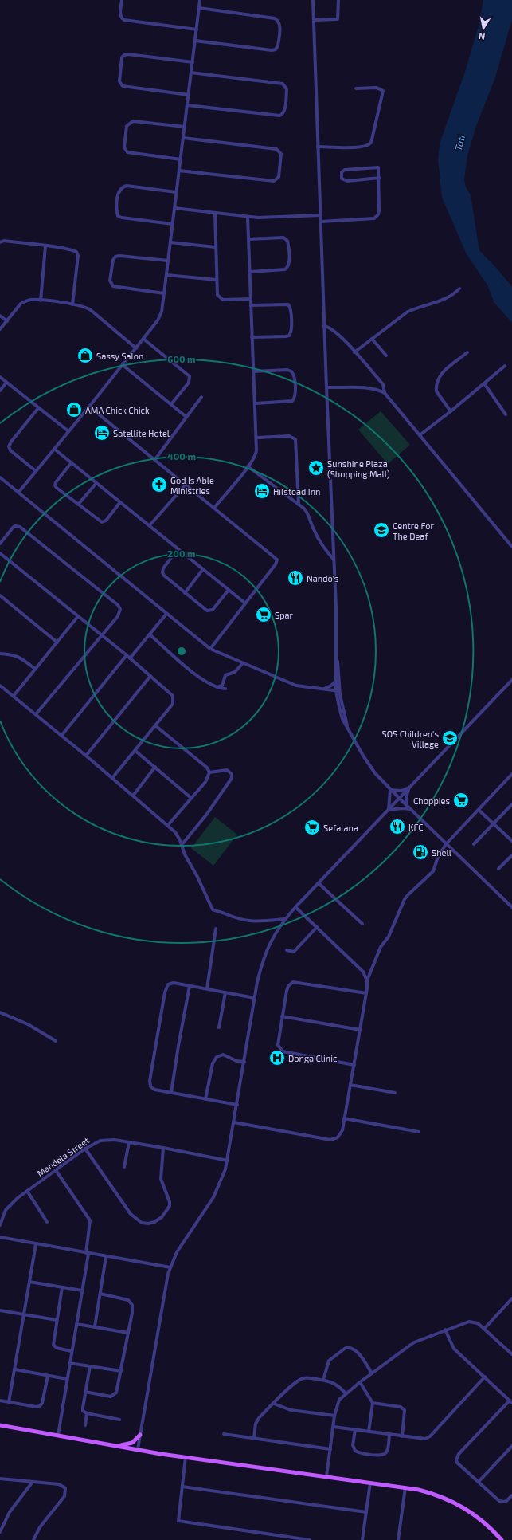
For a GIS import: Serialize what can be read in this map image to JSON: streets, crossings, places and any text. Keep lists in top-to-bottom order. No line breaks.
{"streets":{"street":["Mandela Street"]},"water":["Tati"],"places":{"shop":["Sassy Salon","AMA Chick Chick"],"hotel":["Satellite Hotel","Hilstead Inn"],"place":["Sunshine Plaza (Shopping Mall)"],"church":["God Is Able Ministries"],"school or university":["Centre For The Deaf","SOS Children's Village"],"restaurant":["Nando's","KFC"],"supermarket":["Spar","Choppies","Sefalana"],"fuel station":["Shell"],"hospital":["Donga Clinic"]},"north":"bottom","rings":["600 m","400 m","200 m"]}
